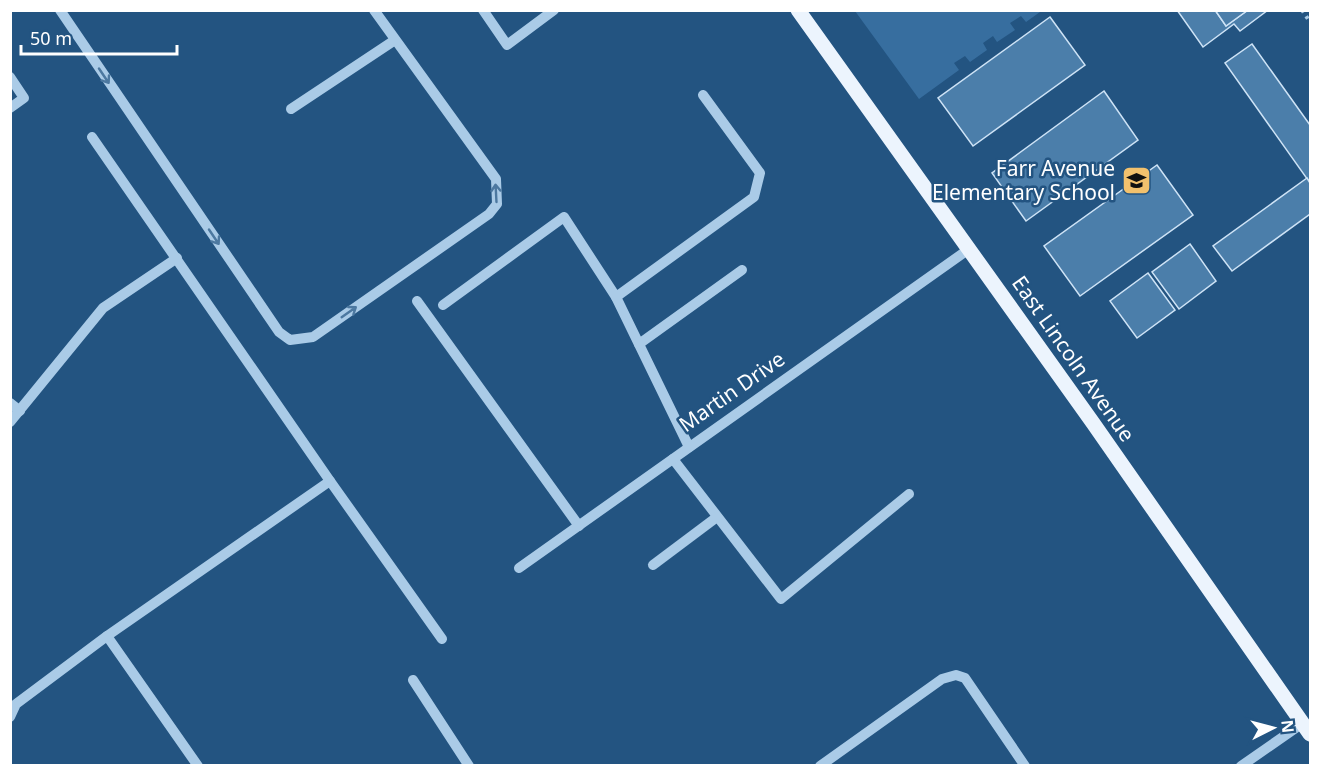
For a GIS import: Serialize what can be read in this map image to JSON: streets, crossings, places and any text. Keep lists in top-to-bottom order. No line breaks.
{"streets":{"main road":["East Lincoln Avenue"],"street":["Martin Drive"]},"crossings":[["East Lincoln Avenue","Martin Drive"]],"places":{"school or university":["Farr Avenue Elementary School"]},"scale_bar":"50 m","north":"right"}
